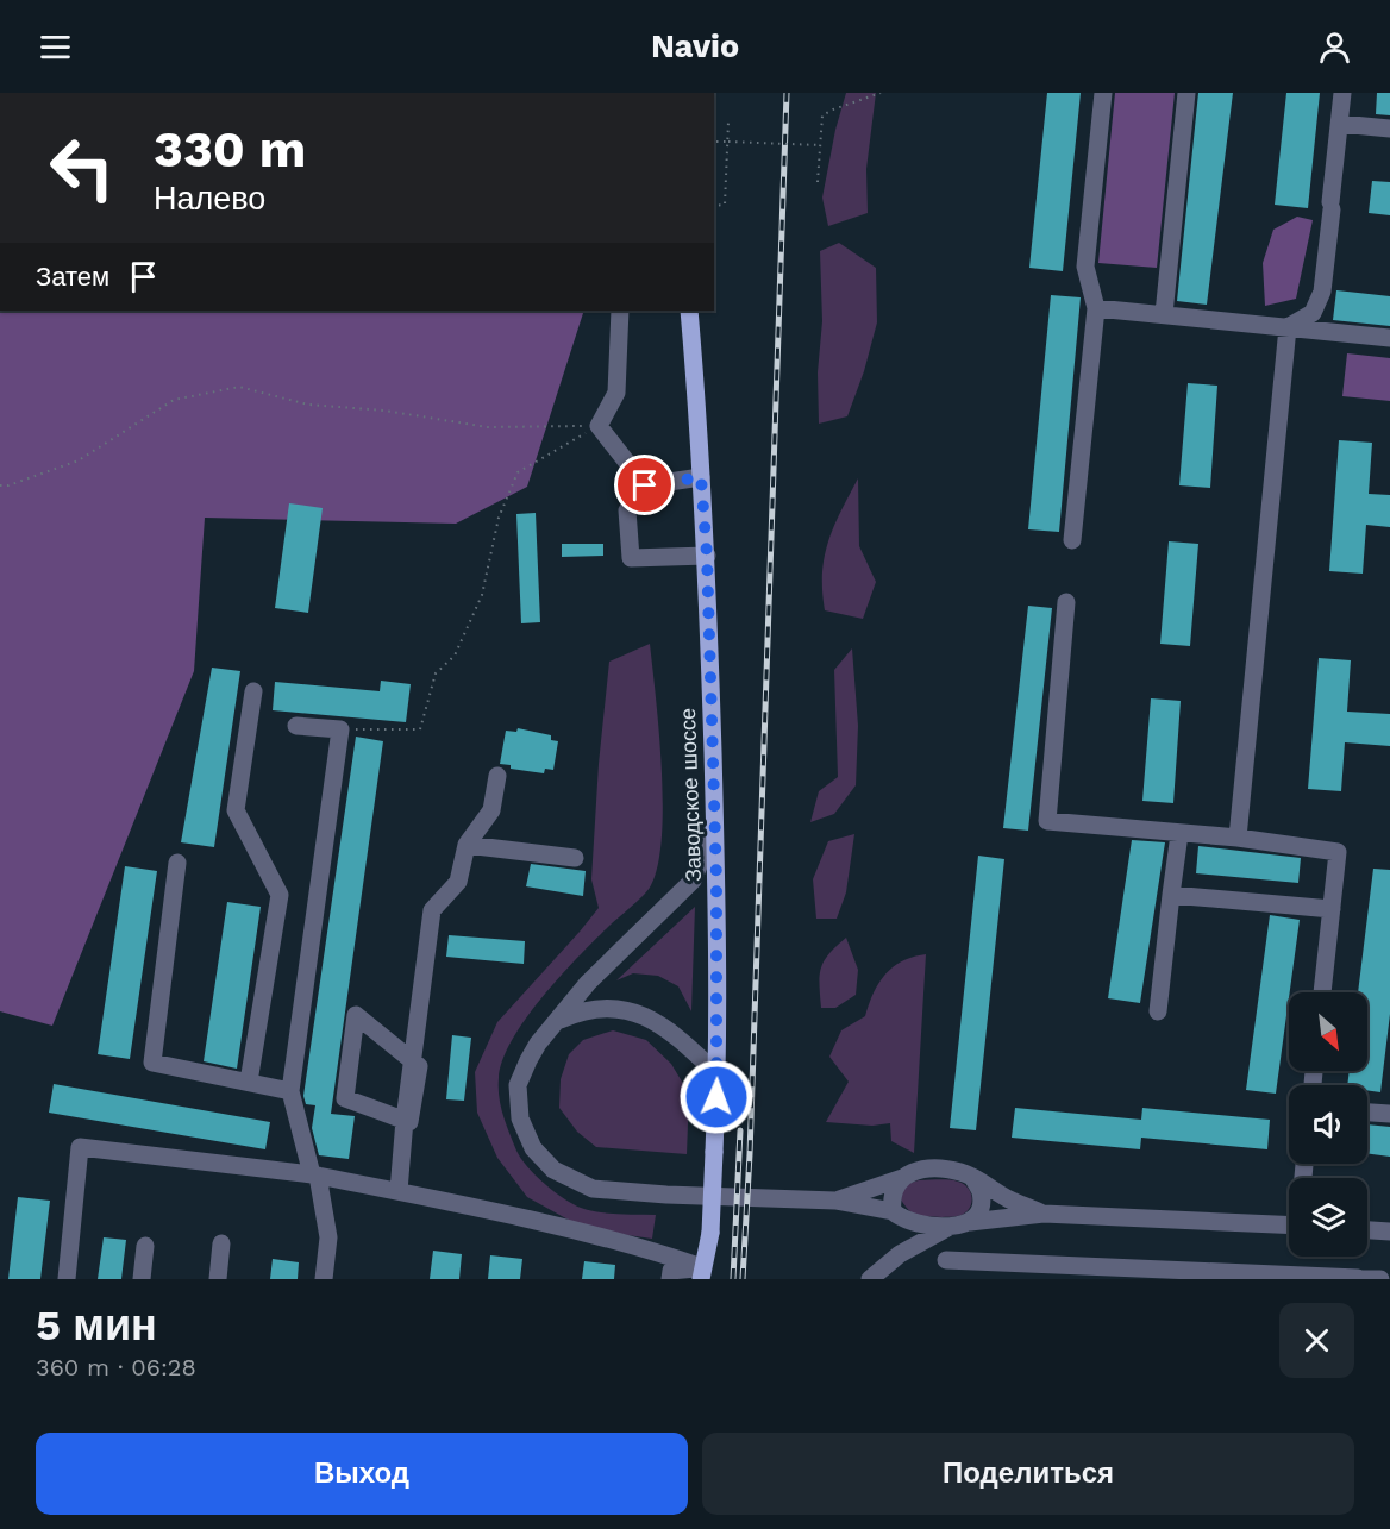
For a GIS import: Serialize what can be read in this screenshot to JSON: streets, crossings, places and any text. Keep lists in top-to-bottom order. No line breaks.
{"streets":{"main road":["Заводское шоссе"]},"north":"bottom right","page":{"header":"Navio","turn":["330 m","Налево"],"then":"Затем","heading":["5 мин","360 m · 06:28"],"buttons":["Выход","Поделиться"]}}
